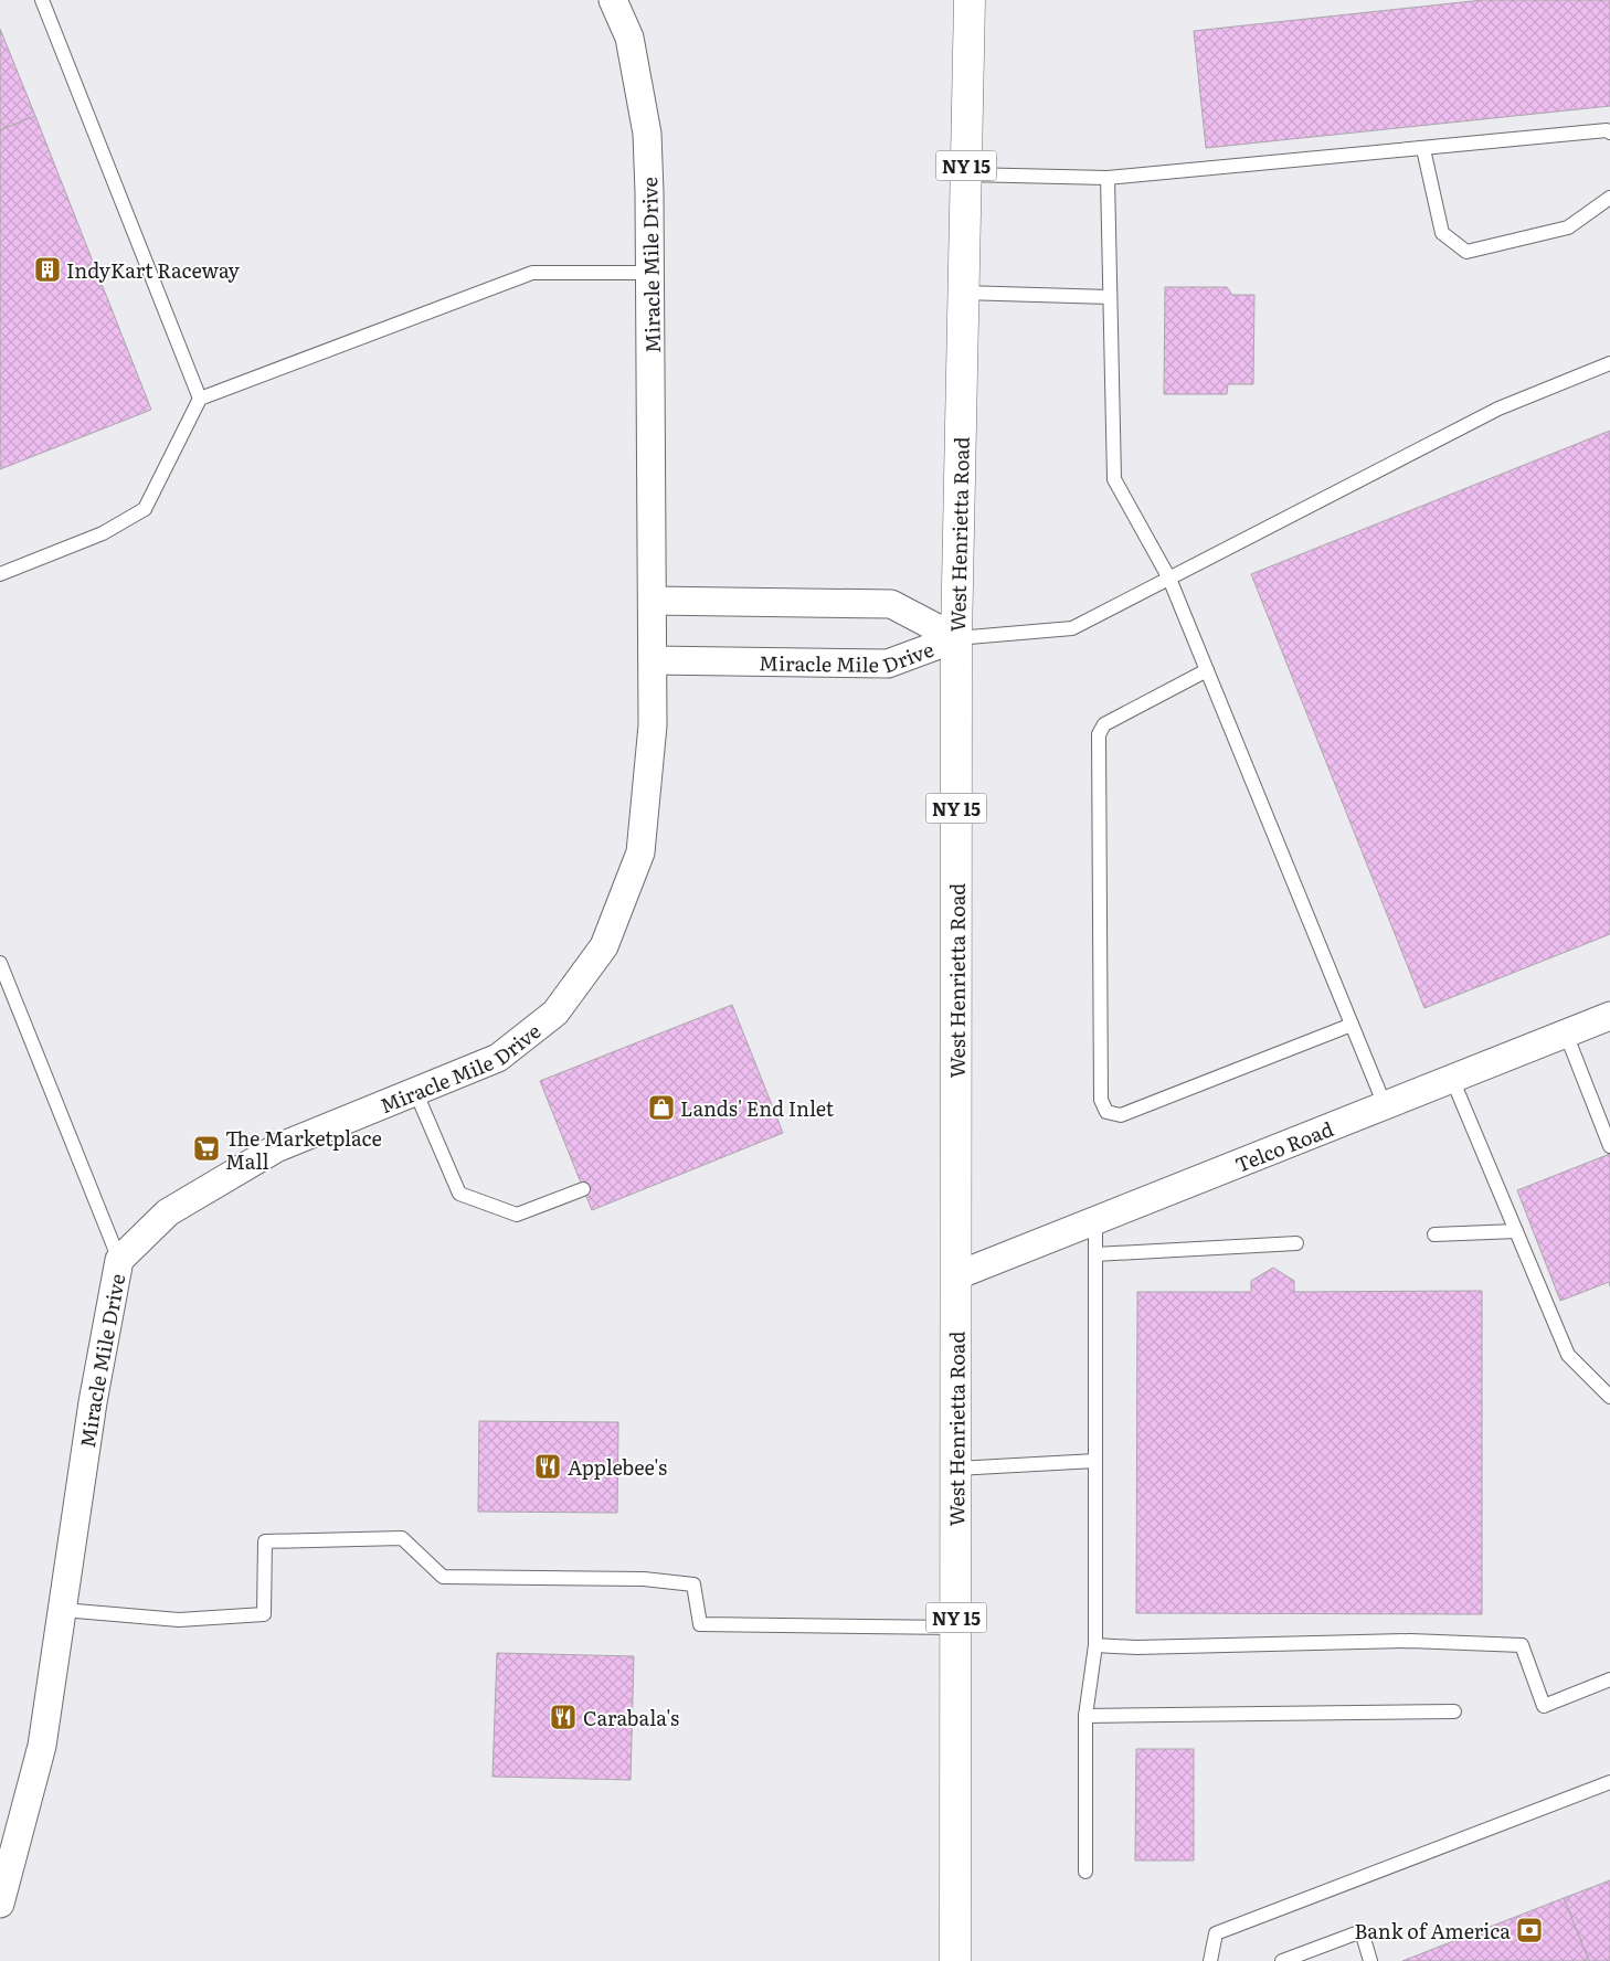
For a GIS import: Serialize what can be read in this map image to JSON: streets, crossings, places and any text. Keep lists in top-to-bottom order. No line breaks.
{"streets":{"main road":["NY 15","West Henrietta Road"],"street":["Miracle Mile Drive","Telco Road"]},"crossings":[["Miracle Mile Drive","West Henrietta Road"],["West Henrietta Road","Telco Road"]],"places":{"building":["IndyKart Raceway"],"shop":["Lands' End Inlet"],"supermarket":["The Marketplace Mall"],"restaurant":["Applebee's","Carabala's"],"bank":["Bank of America"]}}
